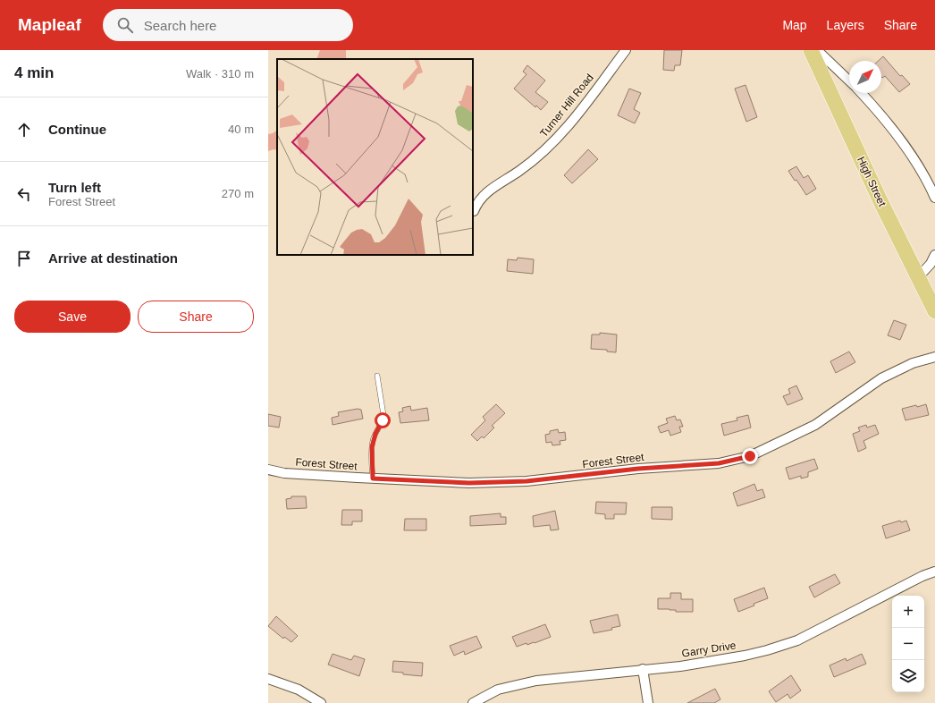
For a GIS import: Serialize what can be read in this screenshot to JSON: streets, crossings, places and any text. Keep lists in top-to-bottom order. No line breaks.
{"streets":{"main road":["High Street"],"street":["Turner Hill Road","Forest Street","Garry Drive"]},"north":"top right","page":{"header":"Mapleaf","search":"Search here","nav":["Map","Layers","Share"],"heading":["4 min","Walk · 310 m"],"list":[["Continue","40 m"],["Turn left","Forest Street","270 m"],"Arrive at destination"],"buttons":["Save","Share"],"map_buttons":["+","−"]}}
